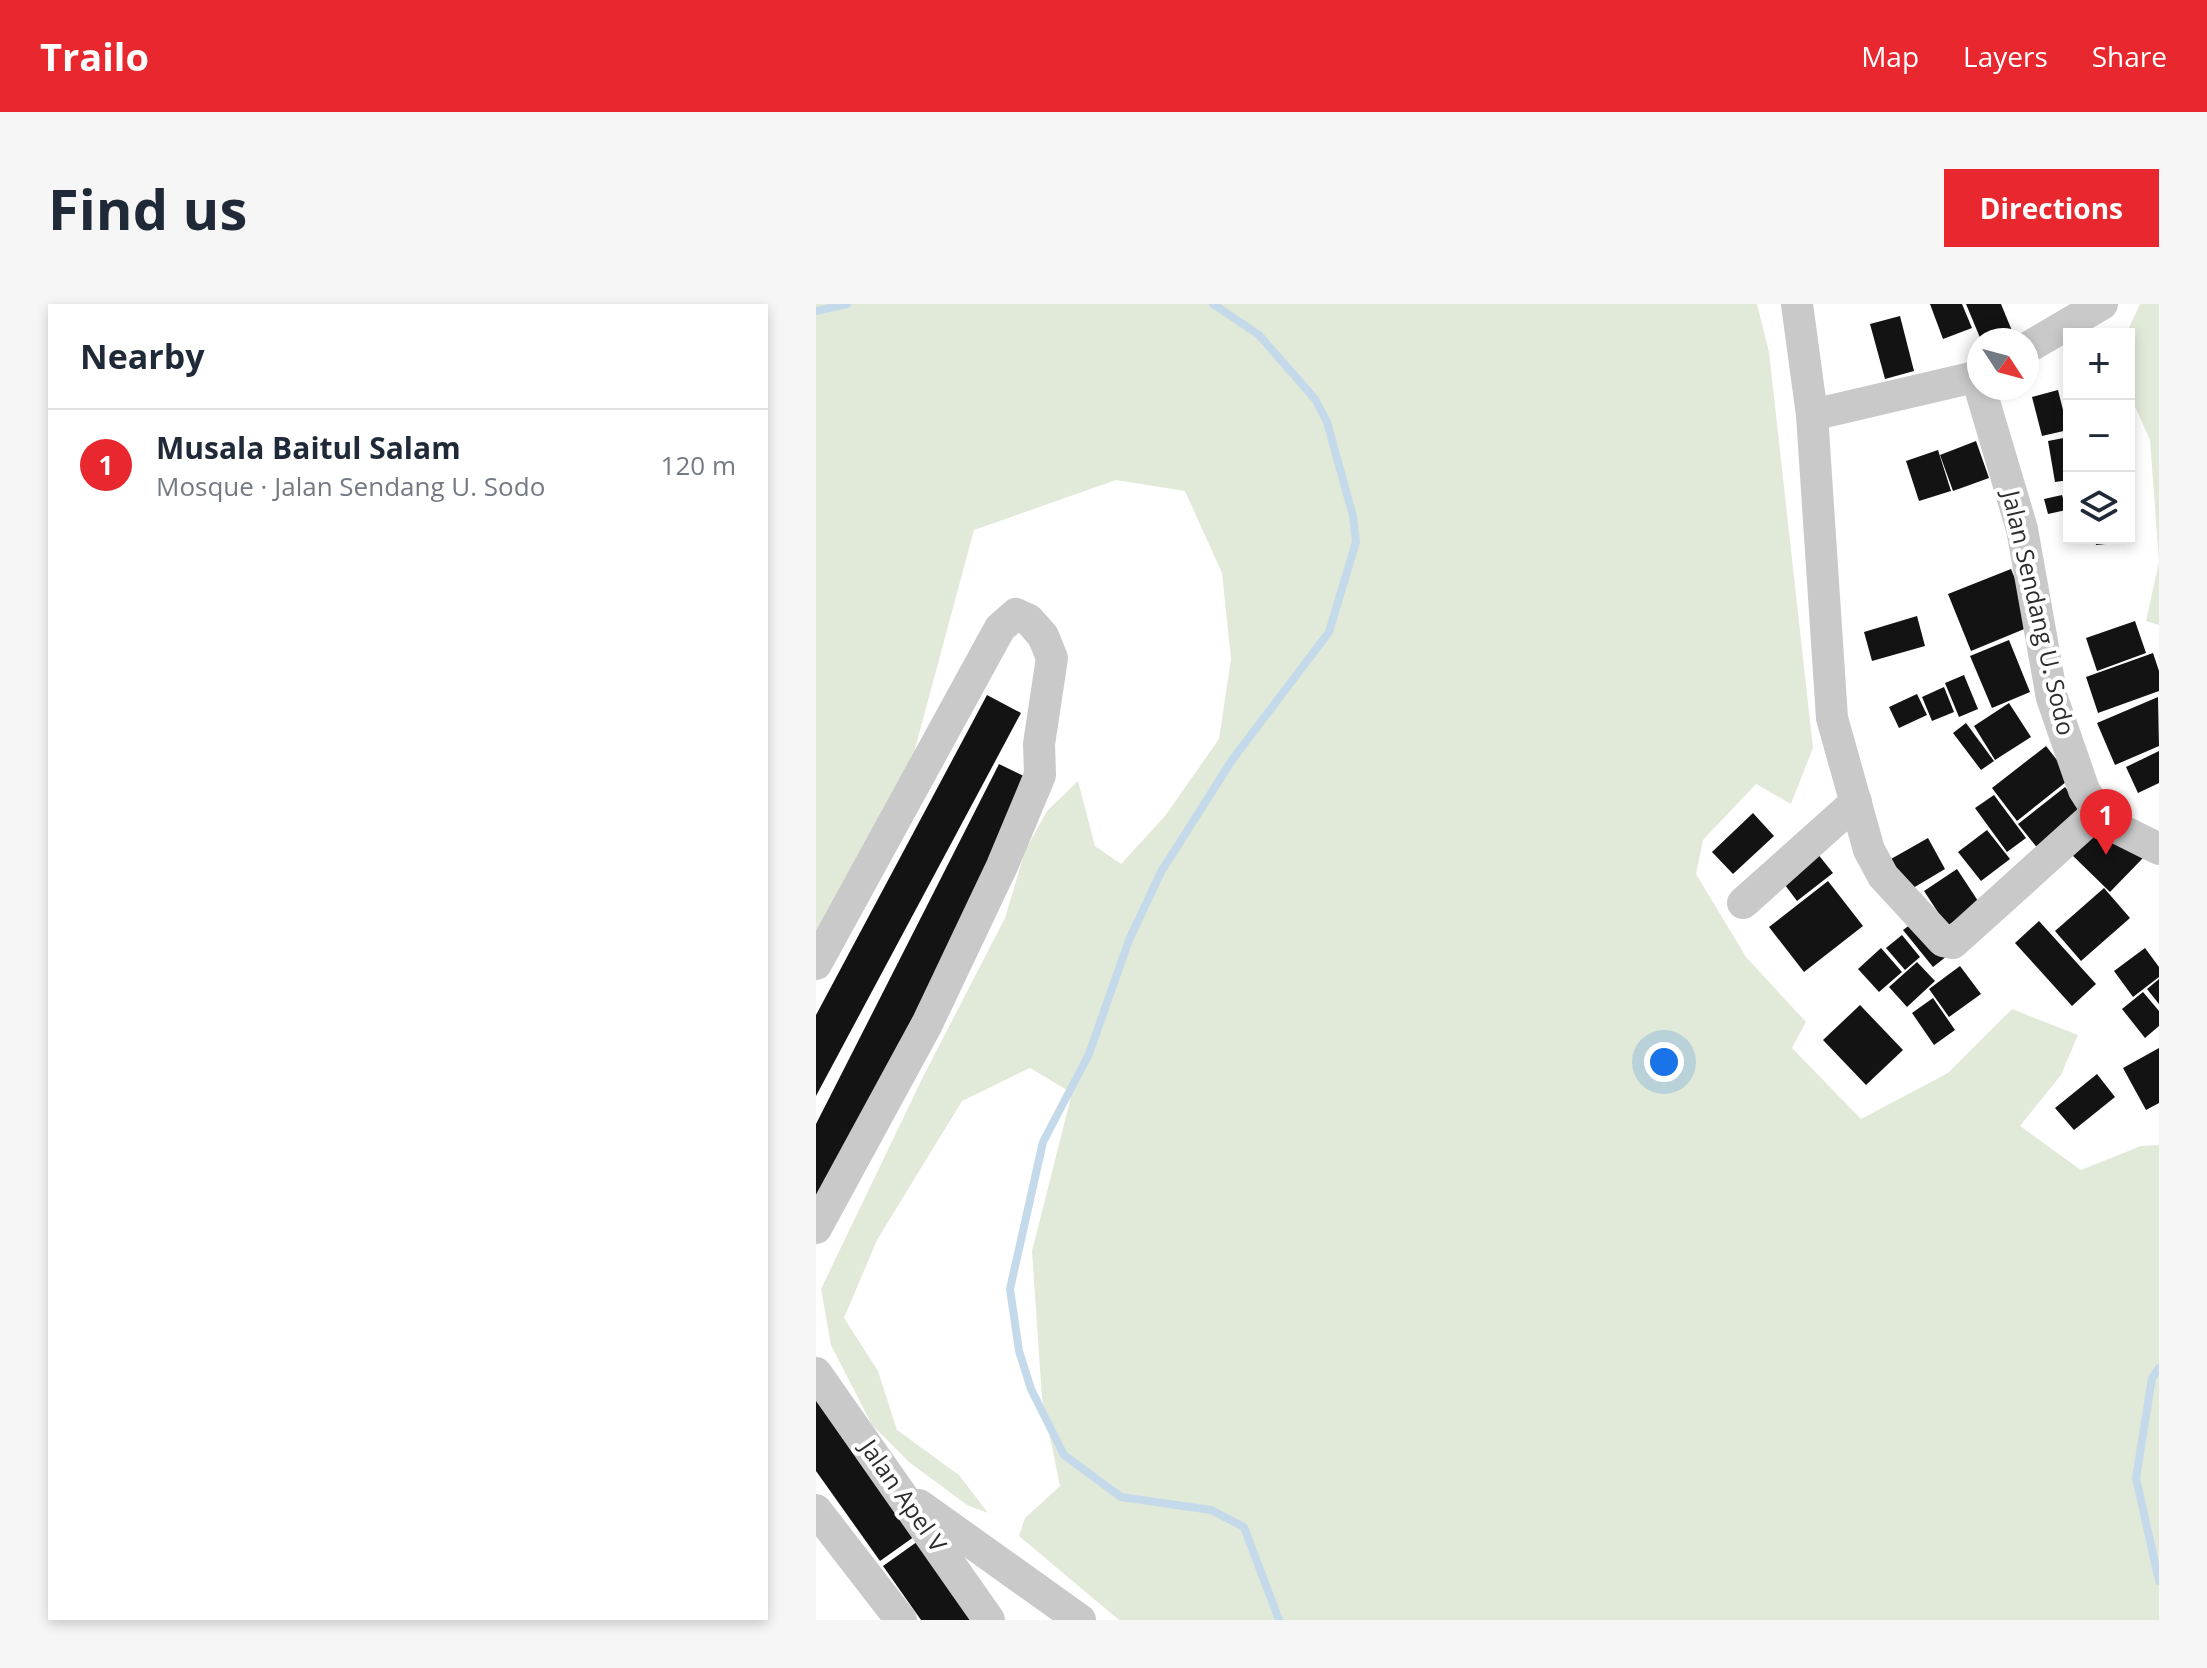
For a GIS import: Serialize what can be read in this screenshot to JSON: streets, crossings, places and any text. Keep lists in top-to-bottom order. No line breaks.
{"streets":{"street":["Jalan Sendang U. Sodo","Jalan Apel V"]},"north":"bottom right","page":{"header":"Trailo","nav":["Map","Layers","Share"],"buttons":"Directions","title":"Find us","heading":"Nearby","map_buttons":["+","−"],"list":[{"mark":"1","name":"Musala Baitul Salam","note":"Mosque · Jalan Sendang U. Sodo","value":"120 m"}],"pins":"1"}}
